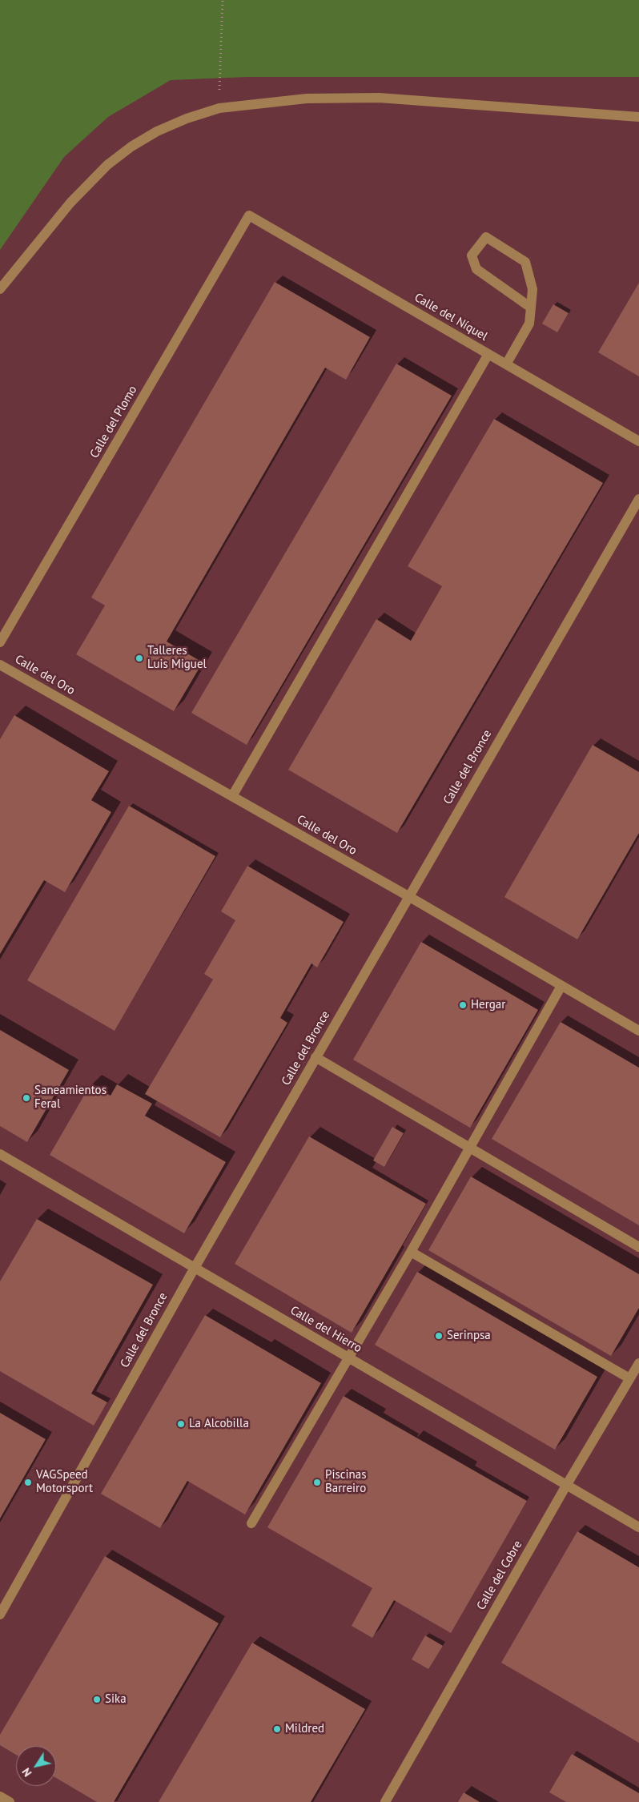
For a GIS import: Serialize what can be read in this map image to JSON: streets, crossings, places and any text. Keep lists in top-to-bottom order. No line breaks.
{"streets":{"street":["Calle del Níquel","Calle del Plomo","Calle del Oro","Calle del Bronce","Calle del Hierro","Calle del Cobre"]},"crossings":[["Calle del Níquel","Calle del Plomo"],["Calle del Oro","Calle del Bronce"],["Calle del Bronce","Calle del Hierro"],["Calle del Hierro","Calle del Cobre"]],"places":["Talleres Luis Miguel","Hergar","Saneamientos Feral","Serinpsa","La Alcobilla","VAGSpeed Motorsport","Piscinas Barreiro","Sika","Mildred"],"north":"bottom left"}
